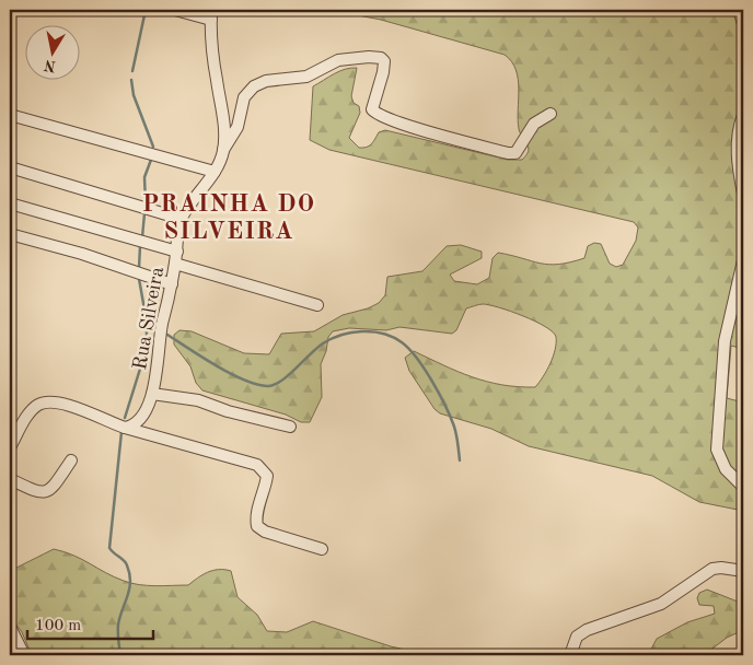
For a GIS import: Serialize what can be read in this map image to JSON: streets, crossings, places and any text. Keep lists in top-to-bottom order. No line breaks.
{"streets":{"street":["Rua Silveira"]},"districts":["PRAINHA DO SILVEIRA"],"scale_bar":"100 m","north":"bottom"}
